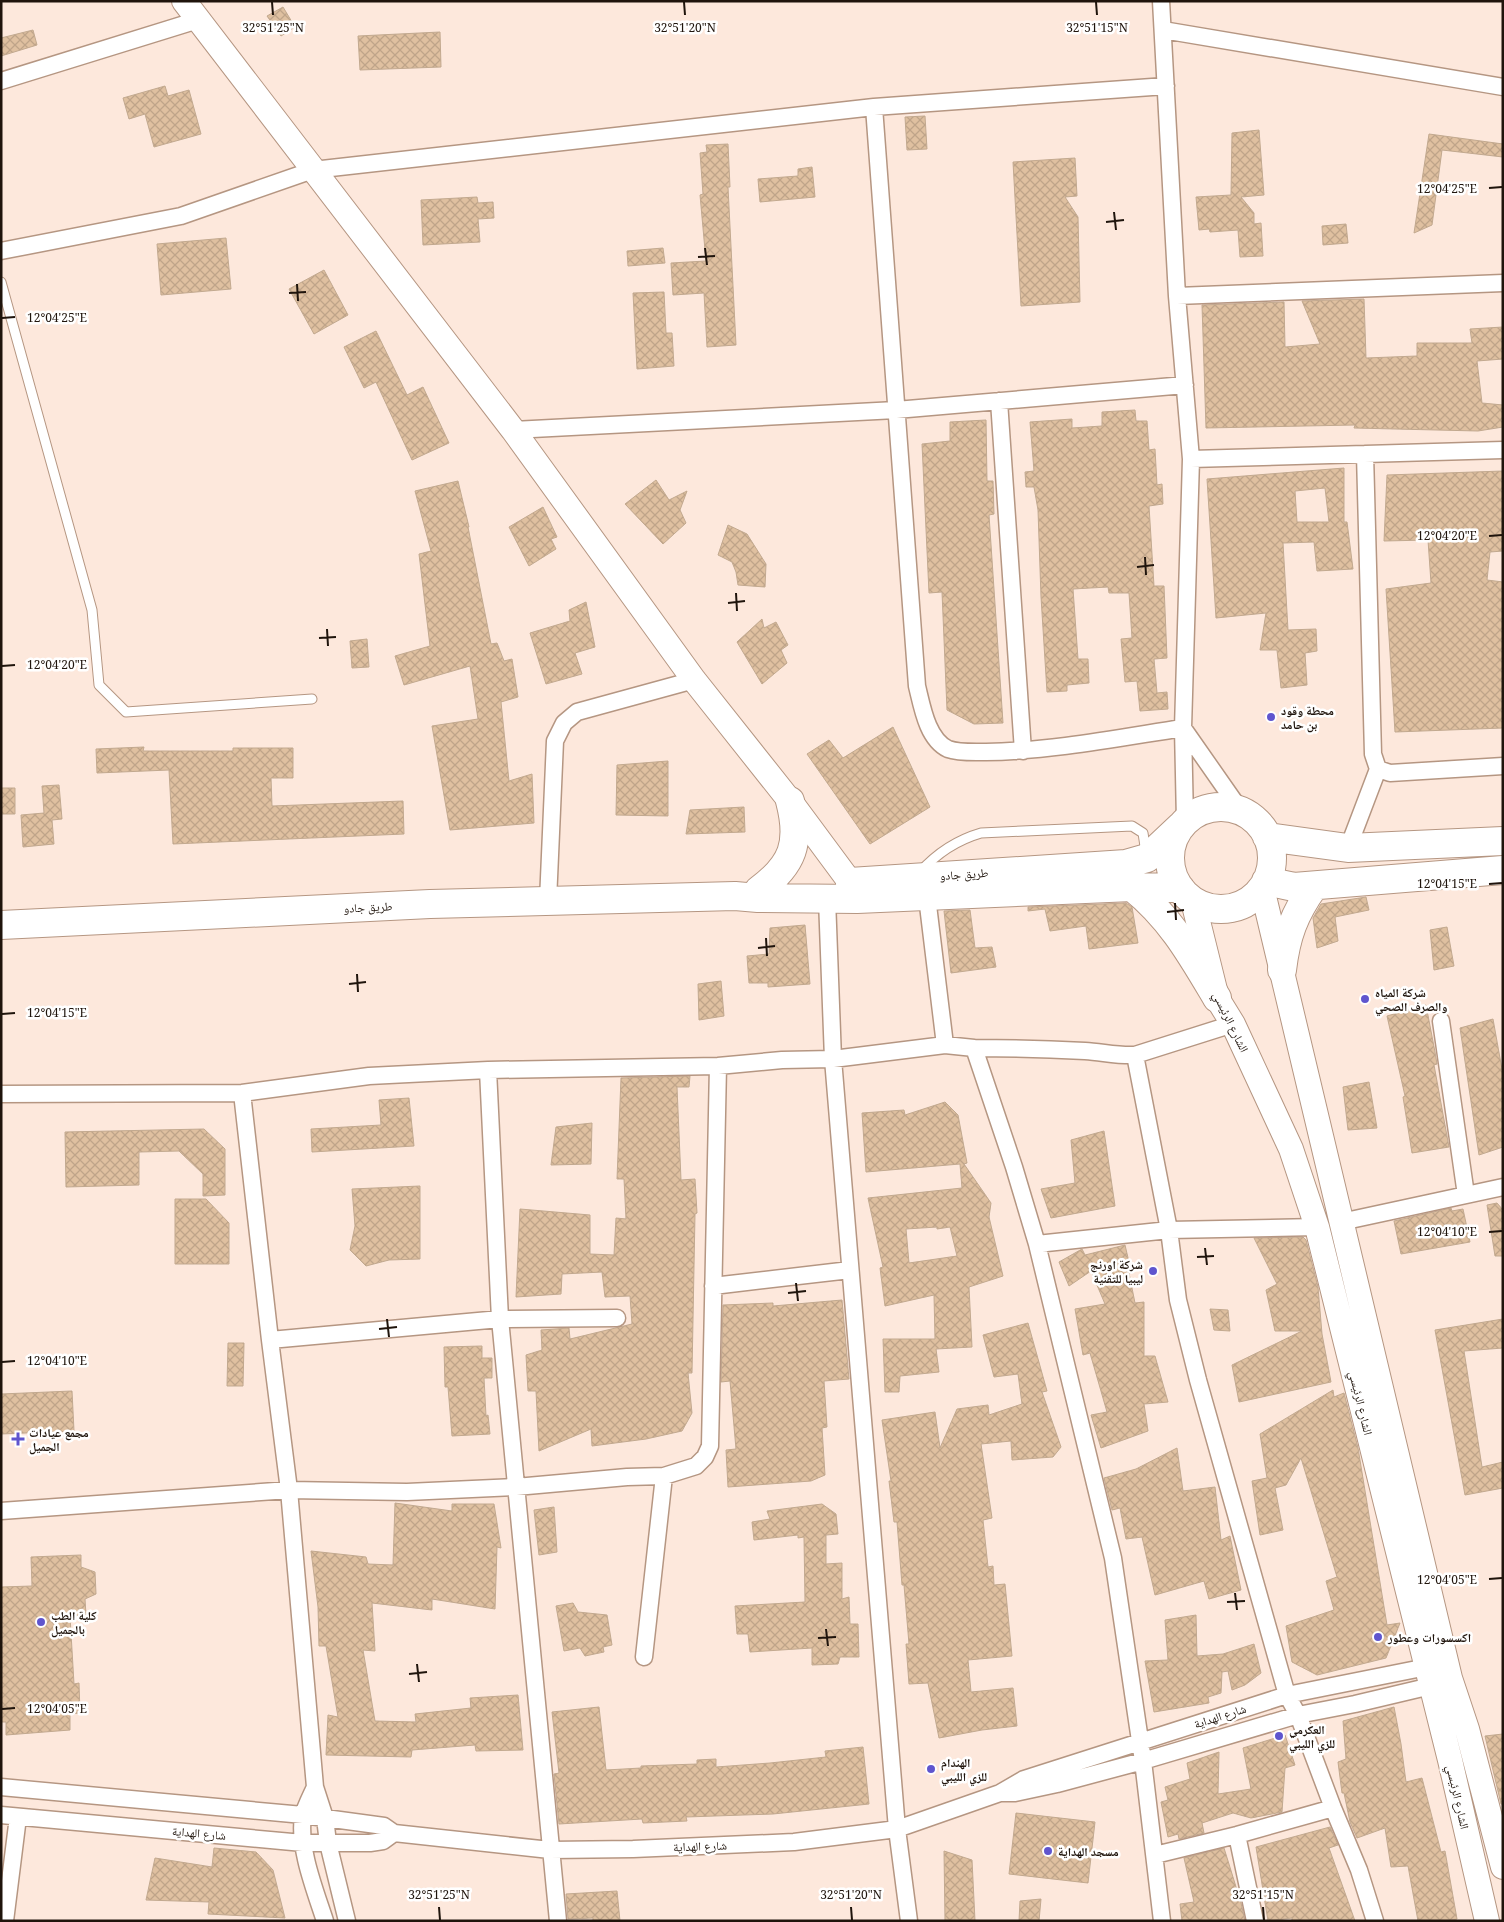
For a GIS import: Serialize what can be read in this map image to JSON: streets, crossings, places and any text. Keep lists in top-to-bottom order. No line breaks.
{"streets":{"highway":["طريق جادو"],"street":["الشارع الرئيسي","شارع الهداية"]},"crossings":[["طريق جادو","الشارع الرئيسي"],["الشارع الرئيسي","شارع الهداية"]],"places":{"other":["محطة وقود بن حامد","شركة المياه والصرف الصحي","شركة اورنج ليبيا للتقنية","كلية الطب بالجميل","اكسسورات وعطور","العكرمي للزي الليبي","الهندام للزي الليبي","مسجد الهداية"],"health":["مجمع عيادات الجميل"]},"coordinates":["32°51'25\"N","32°51'20\"N","32°51'15\"N","12°04'25\"E","12°04'20\"E","12°04'15\"E","12°04'10\"E","12°04'05\"E"]}
